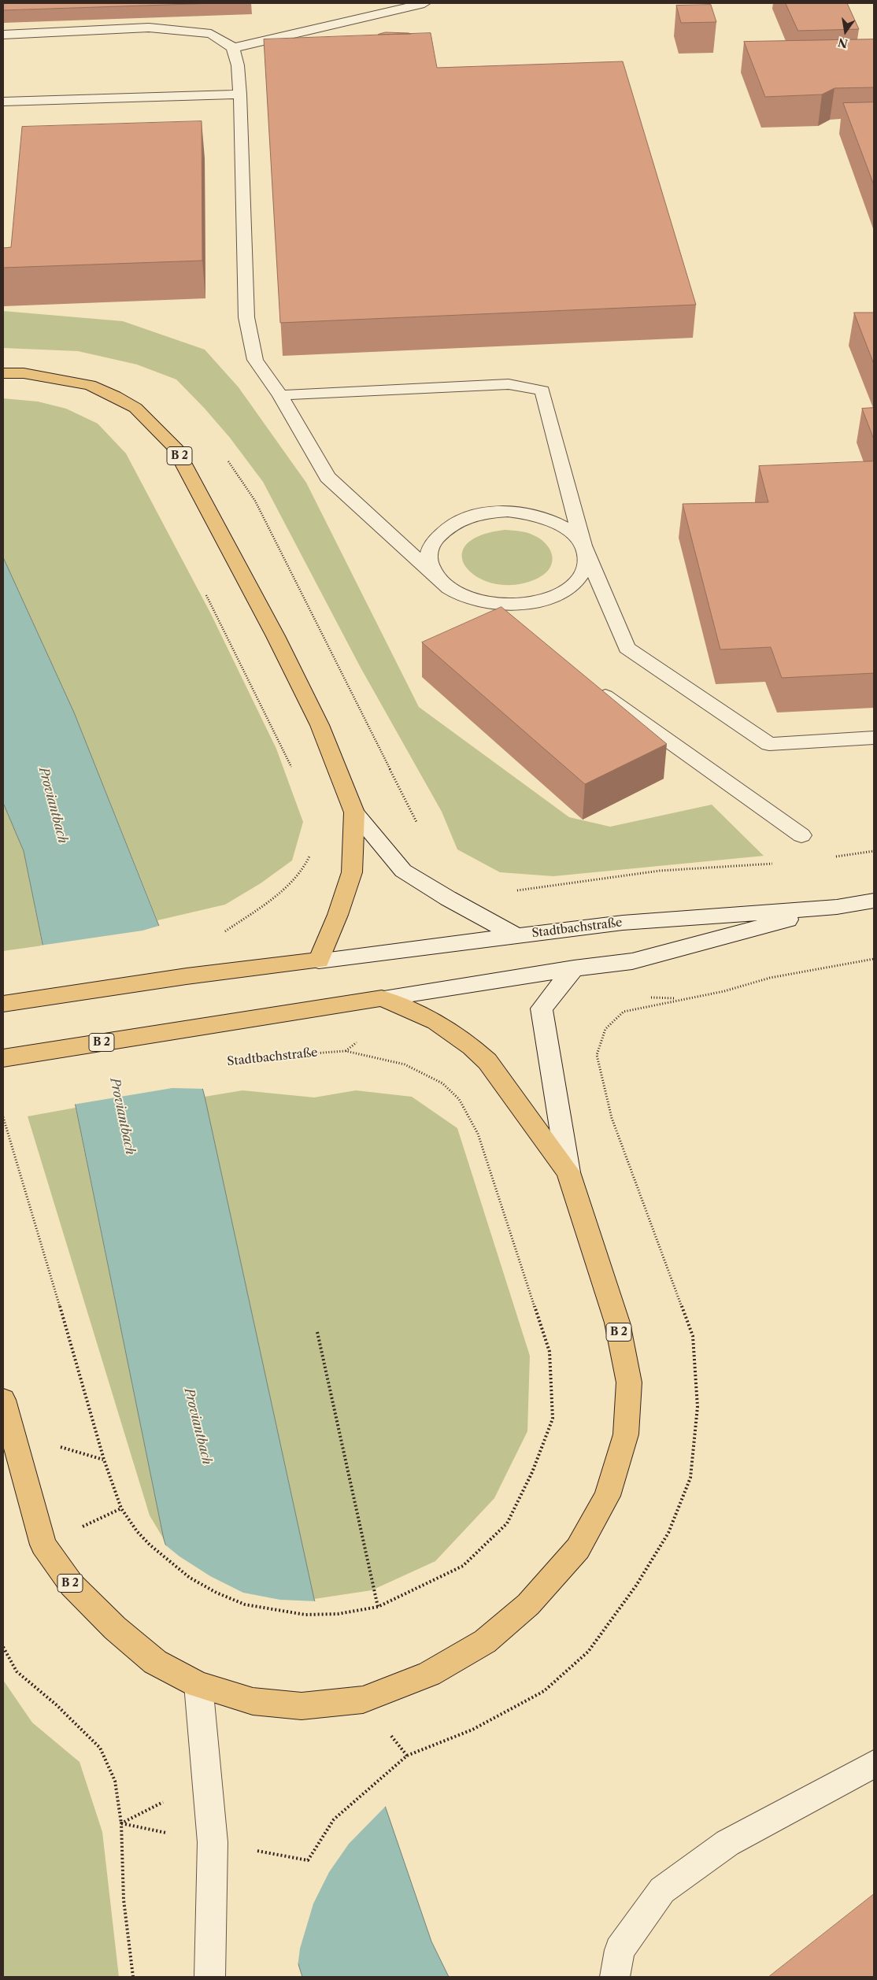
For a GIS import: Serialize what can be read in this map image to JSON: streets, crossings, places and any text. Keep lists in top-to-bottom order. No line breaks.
{"streets":{"main road":["B 2","Stadtbachstraße"]},"crossings":[["B 2","Stadtbachstraße"]],"water":["Proviantbach"],"north":"bottom"}
